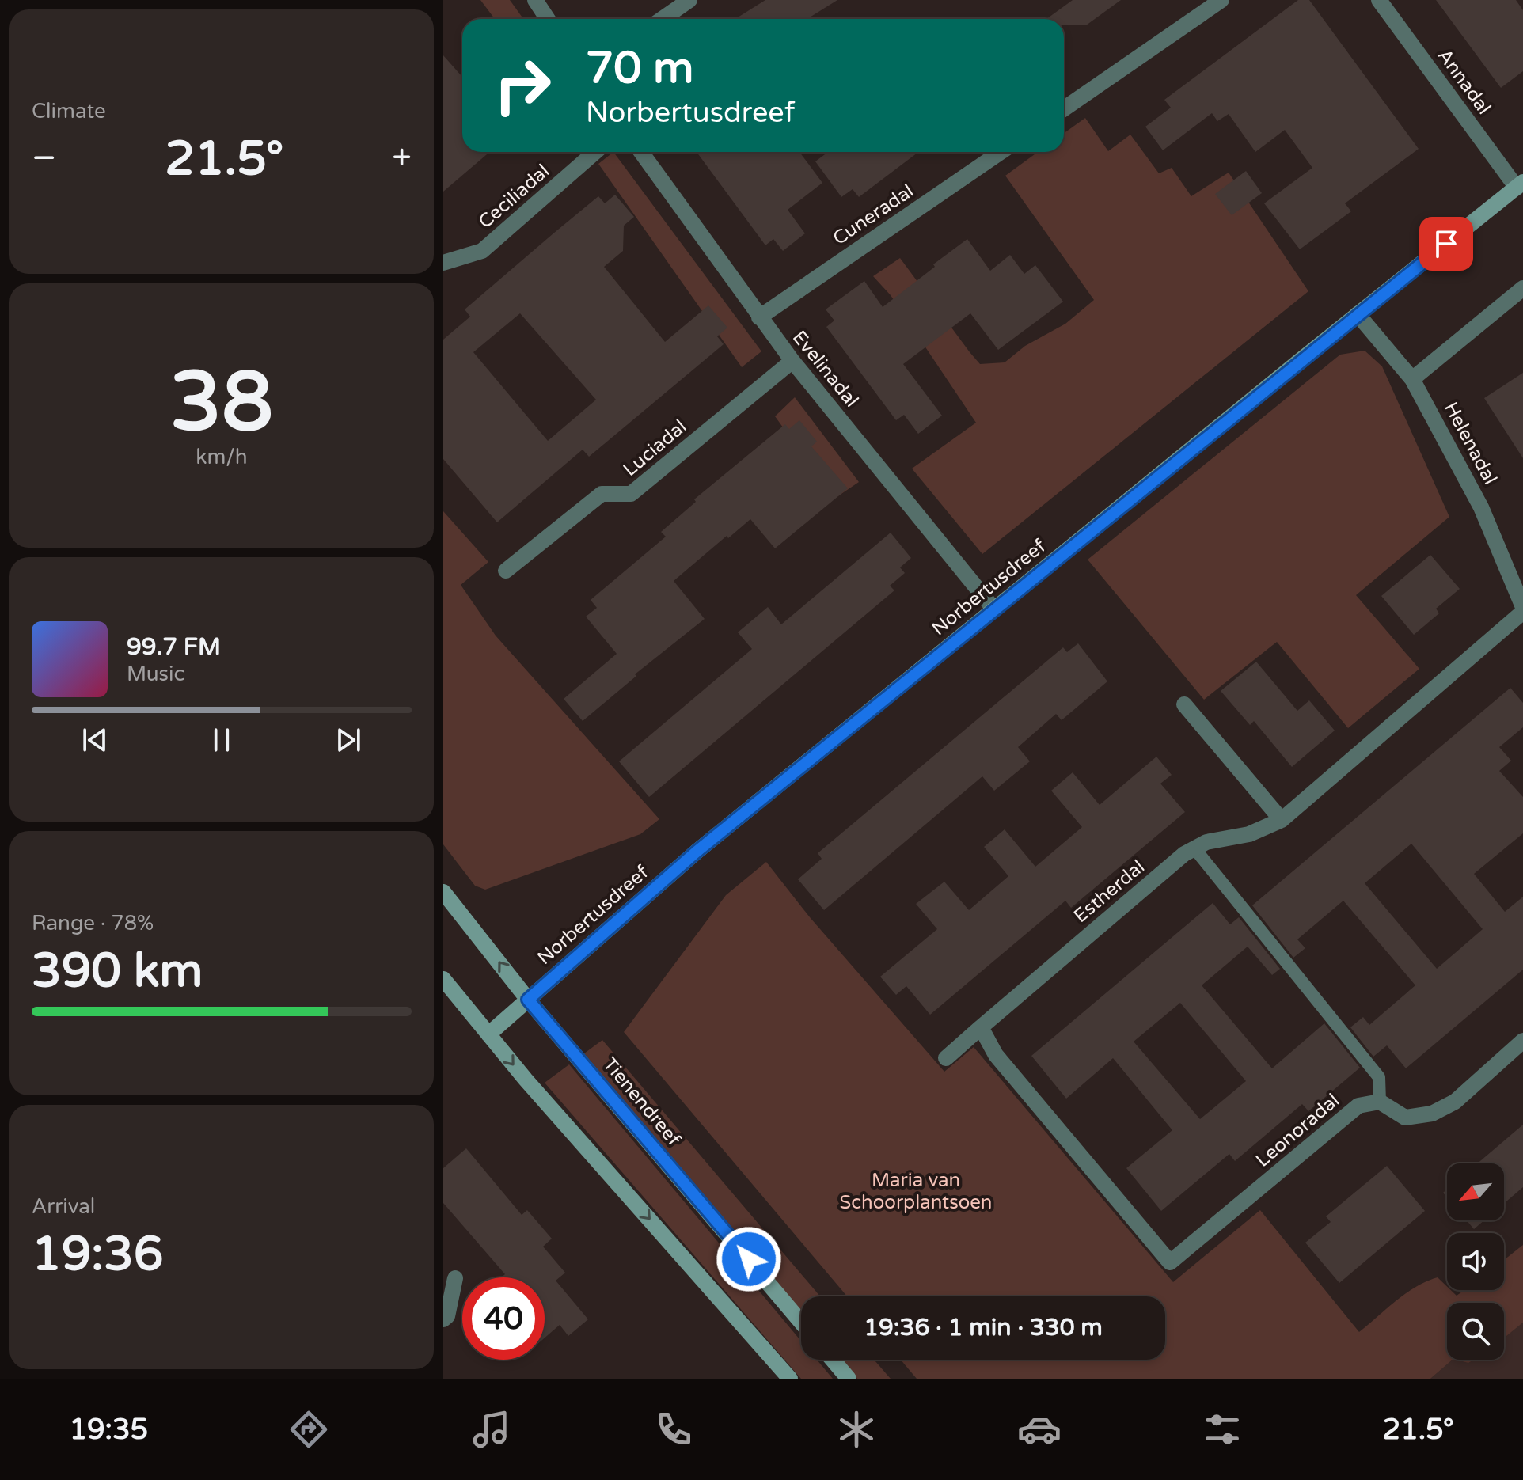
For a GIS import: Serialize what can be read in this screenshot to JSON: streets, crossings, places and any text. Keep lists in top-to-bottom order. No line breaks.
{"streets":{"street":["Annadal","Ceciliadal","Cuneradal","Evelinadal","Helenadal","Luciadal","Norbertusdreef","Estherdal","Tienendreef","Leonoradal"]},"crossings":[["Annadal","Norbertusdreef"],["Cuneradal","Evelinadal"],["Evelinadal","Luciadal"],["Evelinadal","Norbertusdreef"],["Helenadal","Norbertusdreef"],["Norbertusdreef","Tienendreef"],["Estherdal","Leonoradal"]],"parks":["Maria van Schoorplantsoen"],"north":"bottom left","page":{"tile":["Climate",["38","km/h"],["Range · 78%","390 km"],["Arrival","19:36"]],"turn":["70 m","Norbertusdreef"],"heat":["−","21.5°","+"],"song":["99.7 FM","Music"],"limit":"40","trip":"19:36 · 1 min · 330 m","tabs":["19:35","21.5°"]}}
